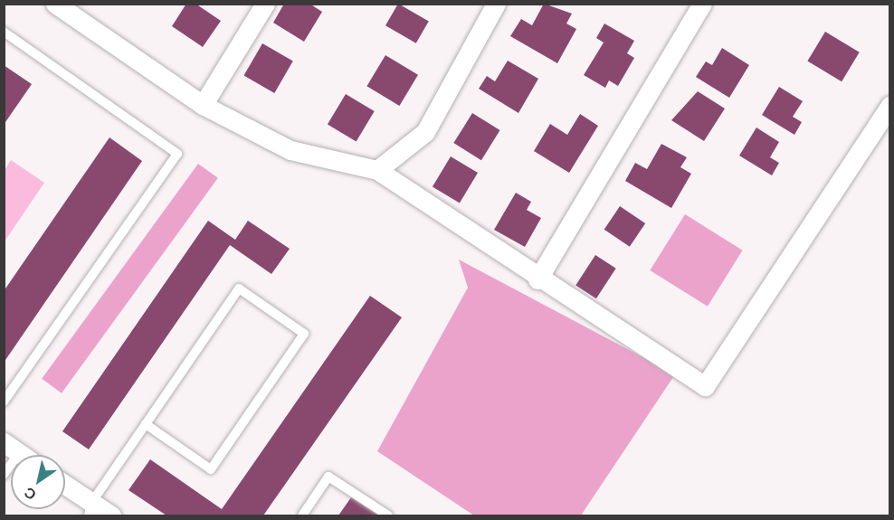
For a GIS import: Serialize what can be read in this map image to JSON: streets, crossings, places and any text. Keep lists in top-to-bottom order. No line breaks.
{"north":"bottom left"}
